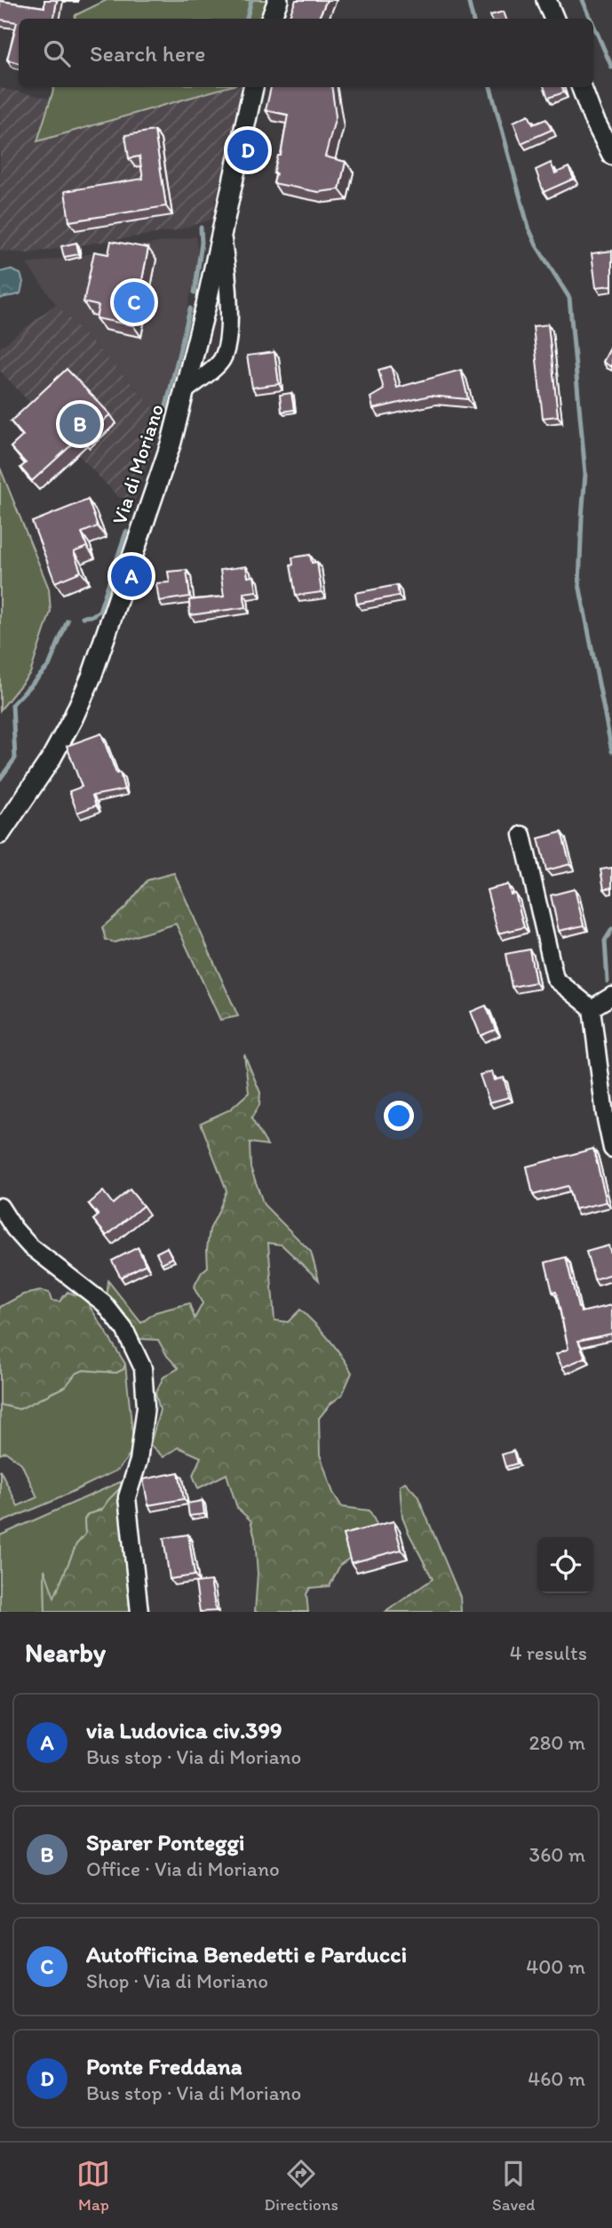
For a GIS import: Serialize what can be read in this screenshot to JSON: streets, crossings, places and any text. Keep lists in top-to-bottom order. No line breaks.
{"streets":{"main road":["Via di Moriano"]},"page":{"search":"Search here","pins":["D","C","B","A"],"heading":["Nearby","4 results"],"list":[{"mark":"A","name":"via Ludovica civ.399","note":"Bus stop · Via di Moriano","value":"280 m"},{"mark":"B","name":"Sparer Ponteggi","note":"Office · Via di Moriano","value":"360 m"},{"mark":"C","name":"Autofficina Benedetti e Parducci","note":"Shop · Via di Moriano","value":"400 m"},{"mark":"D","name":"Ponte Freddana","note":"Bus stop · Via di Moriano","value":"460 m"}],"nav":["Map","Directions","Saved"]}}
